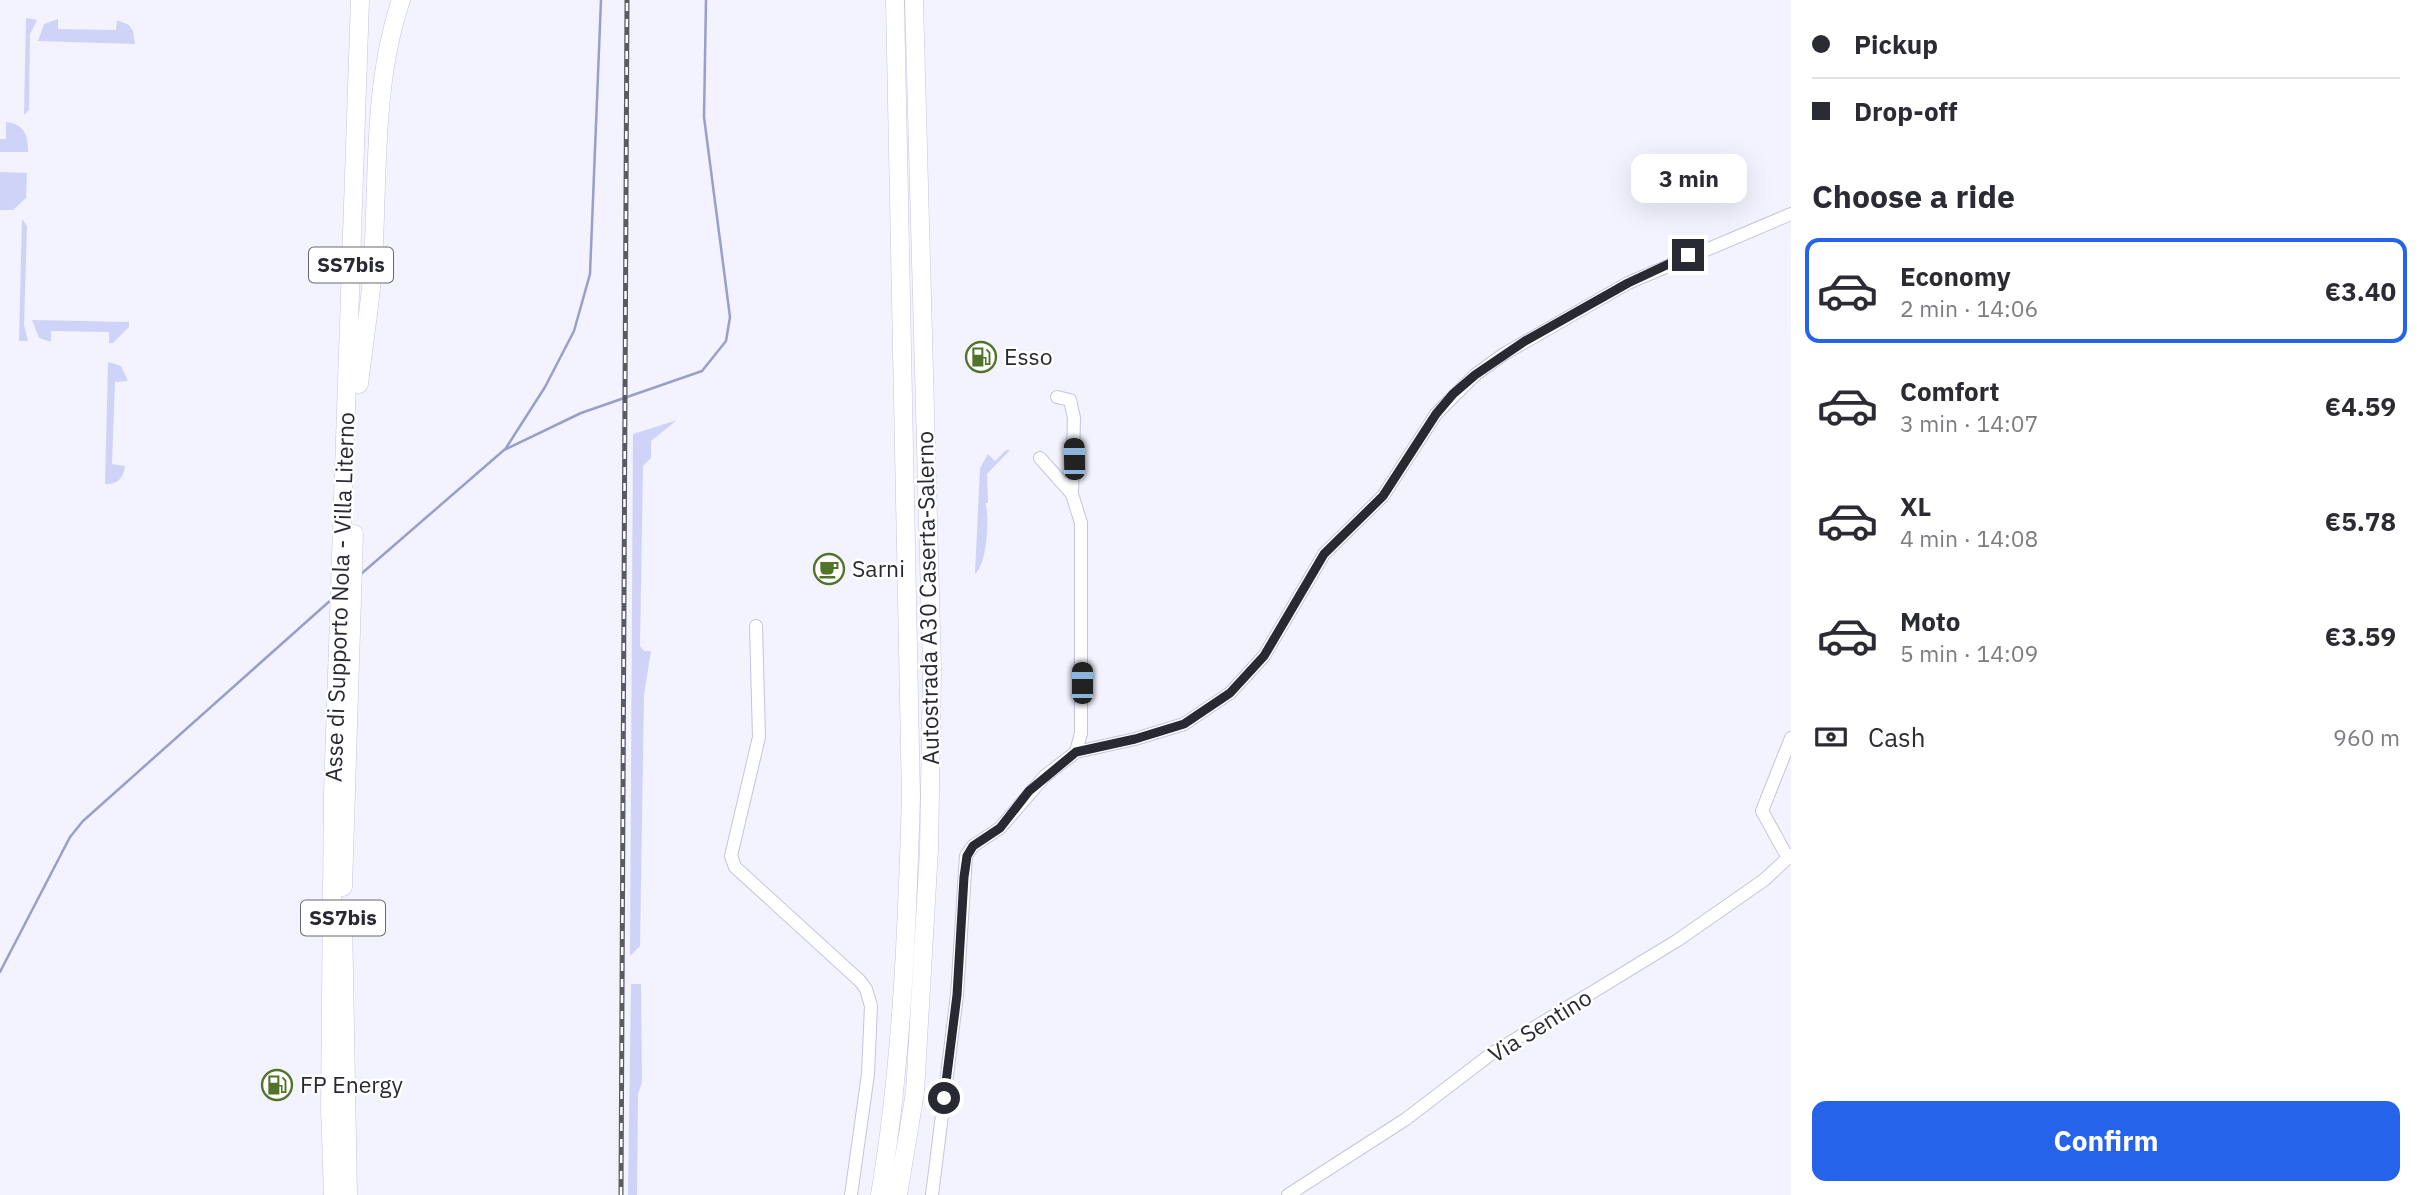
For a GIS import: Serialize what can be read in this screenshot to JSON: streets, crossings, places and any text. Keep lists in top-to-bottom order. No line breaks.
{"streets":{"highway":["SS7bis","Asse di Supporto Nola - Villa Literno","Autostrada A30 Caserta-Salerno"],"street":["Via Sentino"]},"places":{"fuel station":["Esso","FP Energy"],"cafe":["Sarni"]},"page":{"banner":["Pickup","Drop-off"],"bubble":"3 min","heading":"Choose a ride","list":[{"name":"Economy","note":"2 min · 14:06","value":"€3.40"},{"name":"Comfort","note":"3 min · 14:07","value":"€4.59"},{"name":"XL","note":"4 min · 14:08","value":"€5.78"},{"name":"Moto","note":"5 min · 14:09","value":"€3.59"}],"pay":["Cash","960 m"],"buttons":"Confirm"}}
